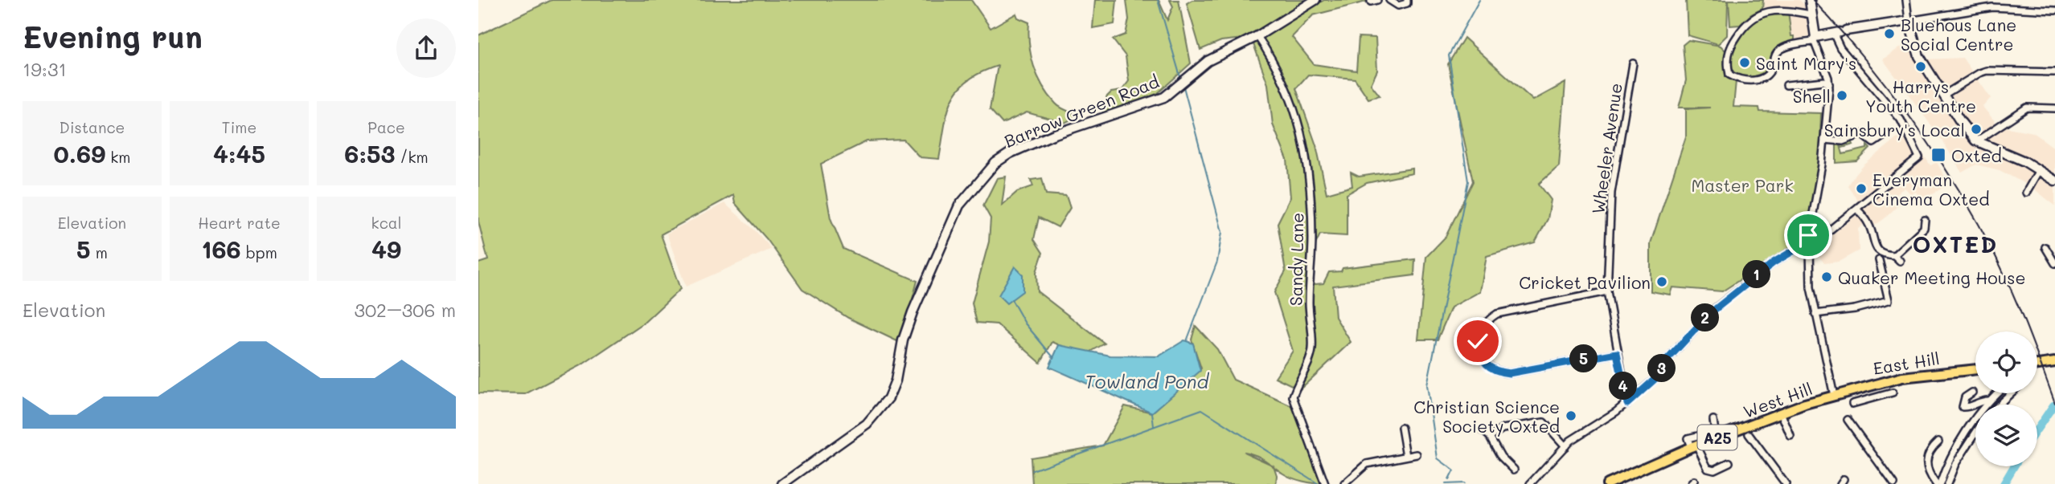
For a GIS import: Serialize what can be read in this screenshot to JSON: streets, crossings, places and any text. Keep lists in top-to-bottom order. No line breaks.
{"streets":{"main road":["East Hill","West Hill","A25"],"street":["Barrow Green Road","Wheeler Avenue","Sandy Lane"]},"crossings":[["Barrow Green Road","Sandy Lane"],["East Hill","West Hill"]],"districts":["OXTED"],"water":["Towland Pond"],"parks":["Master Park"],"places":{"other":["Bluehous Lane Social Centre","Saint Mary's","Harrys Youth Centre","Shell","Sainsbury's Local","Everyman Cinema Oxted","Quaker Meeting House","Cricket Pavilion","Christian Science Society Oxted"],"transit":["Oxted"]},"page":{"heading":["Evening run","19:31"],"stats":[["Distance","0.69 km"],["Time","4:45"],["Pace","6:53 /km"],["Elevation","5 m"],["Heart rate","166 bpm"],["kcal","49"]],"pins":["1","2","5","3","4"],"chart":["Elevation","302–306 m"]}}
